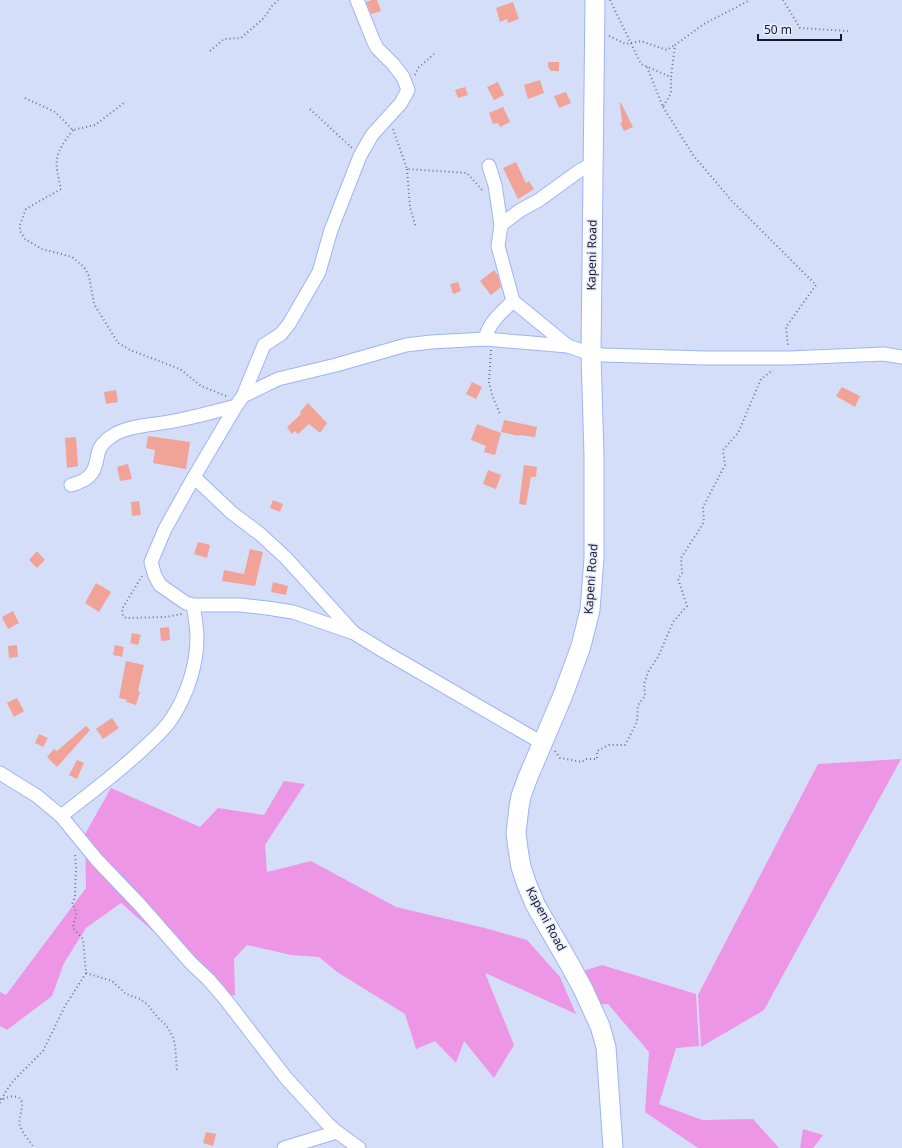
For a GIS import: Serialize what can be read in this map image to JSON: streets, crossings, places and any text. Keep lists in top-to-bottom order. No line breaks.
{"streets":{"main road":["Kapeni Road"]},"scale_bar":"50 m"}
